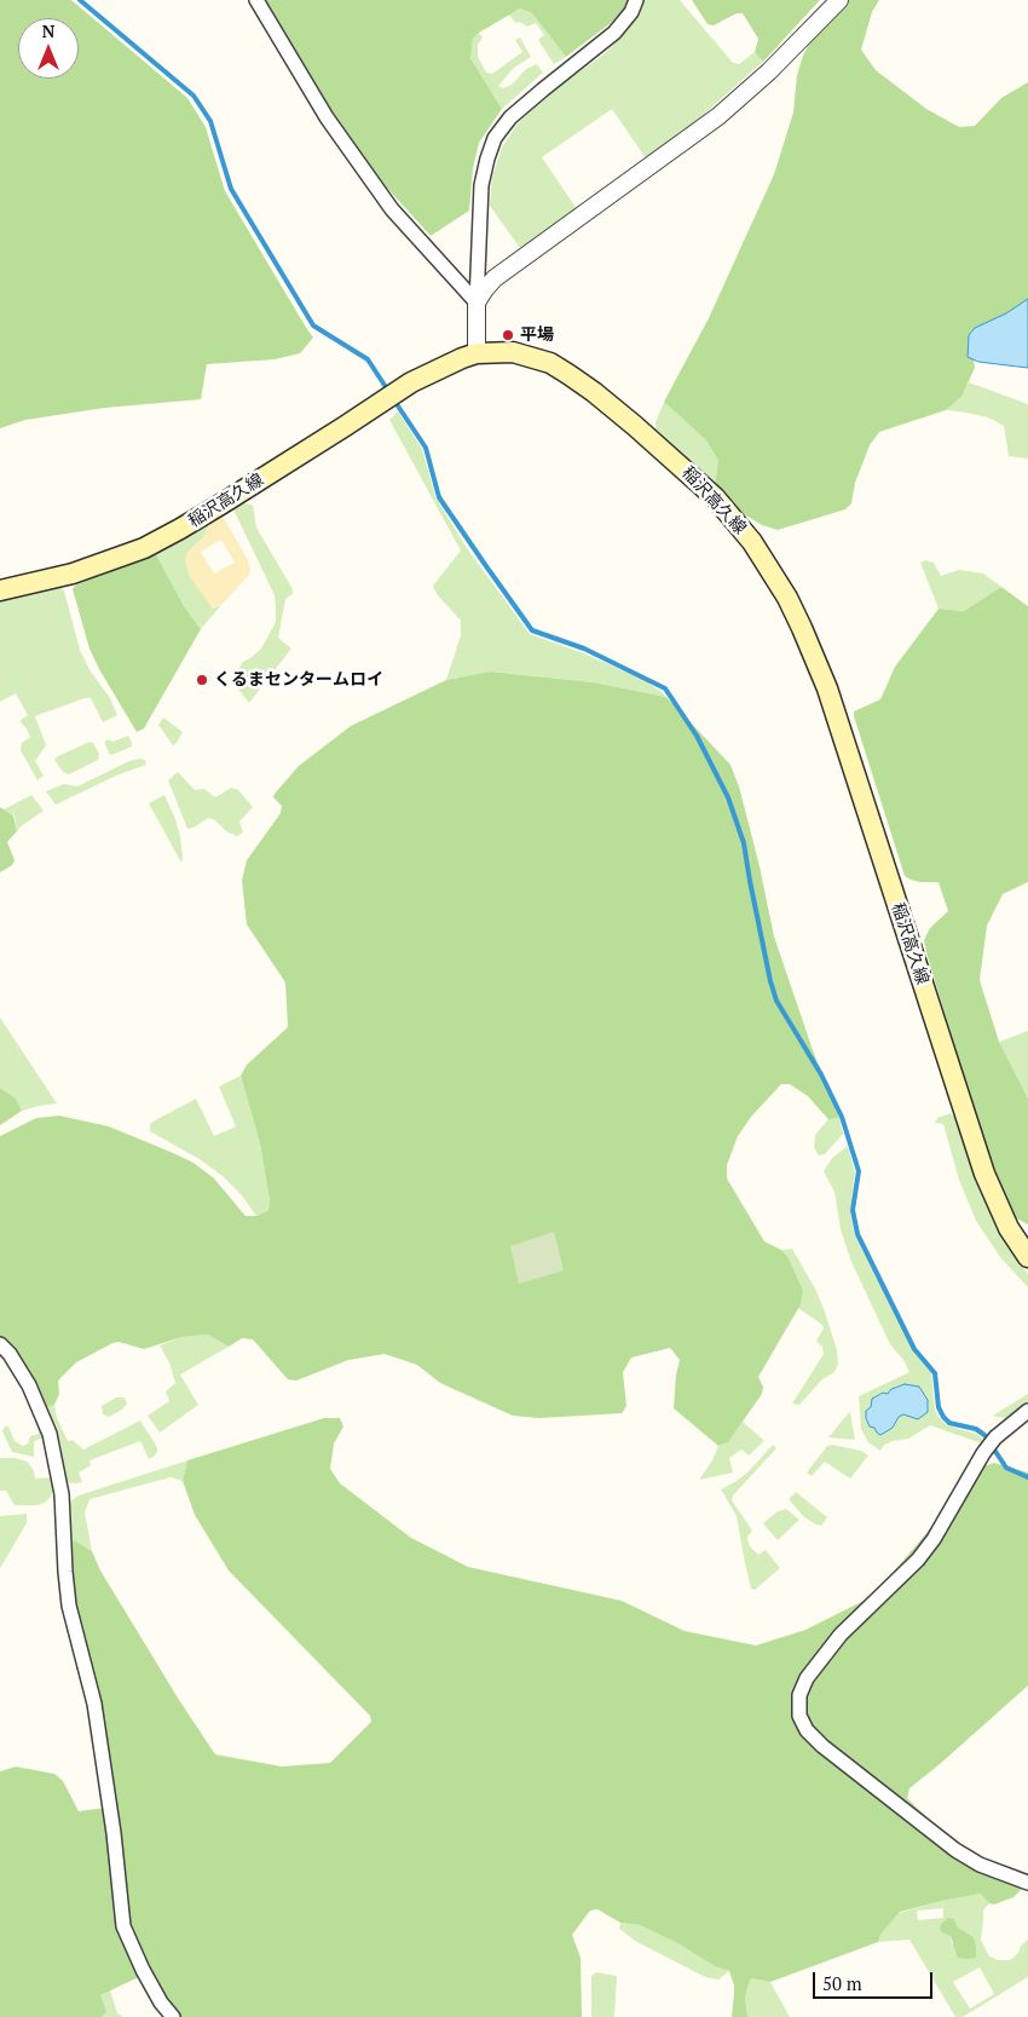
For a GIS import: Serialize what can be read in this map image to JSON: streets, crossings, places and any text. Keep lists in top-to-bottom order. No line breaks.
{"streets":{"main road":["稲沢高久線"]},"places":["平場","くるまセンタームロイ"],"scale_bar":"50 m","north":"top"}
